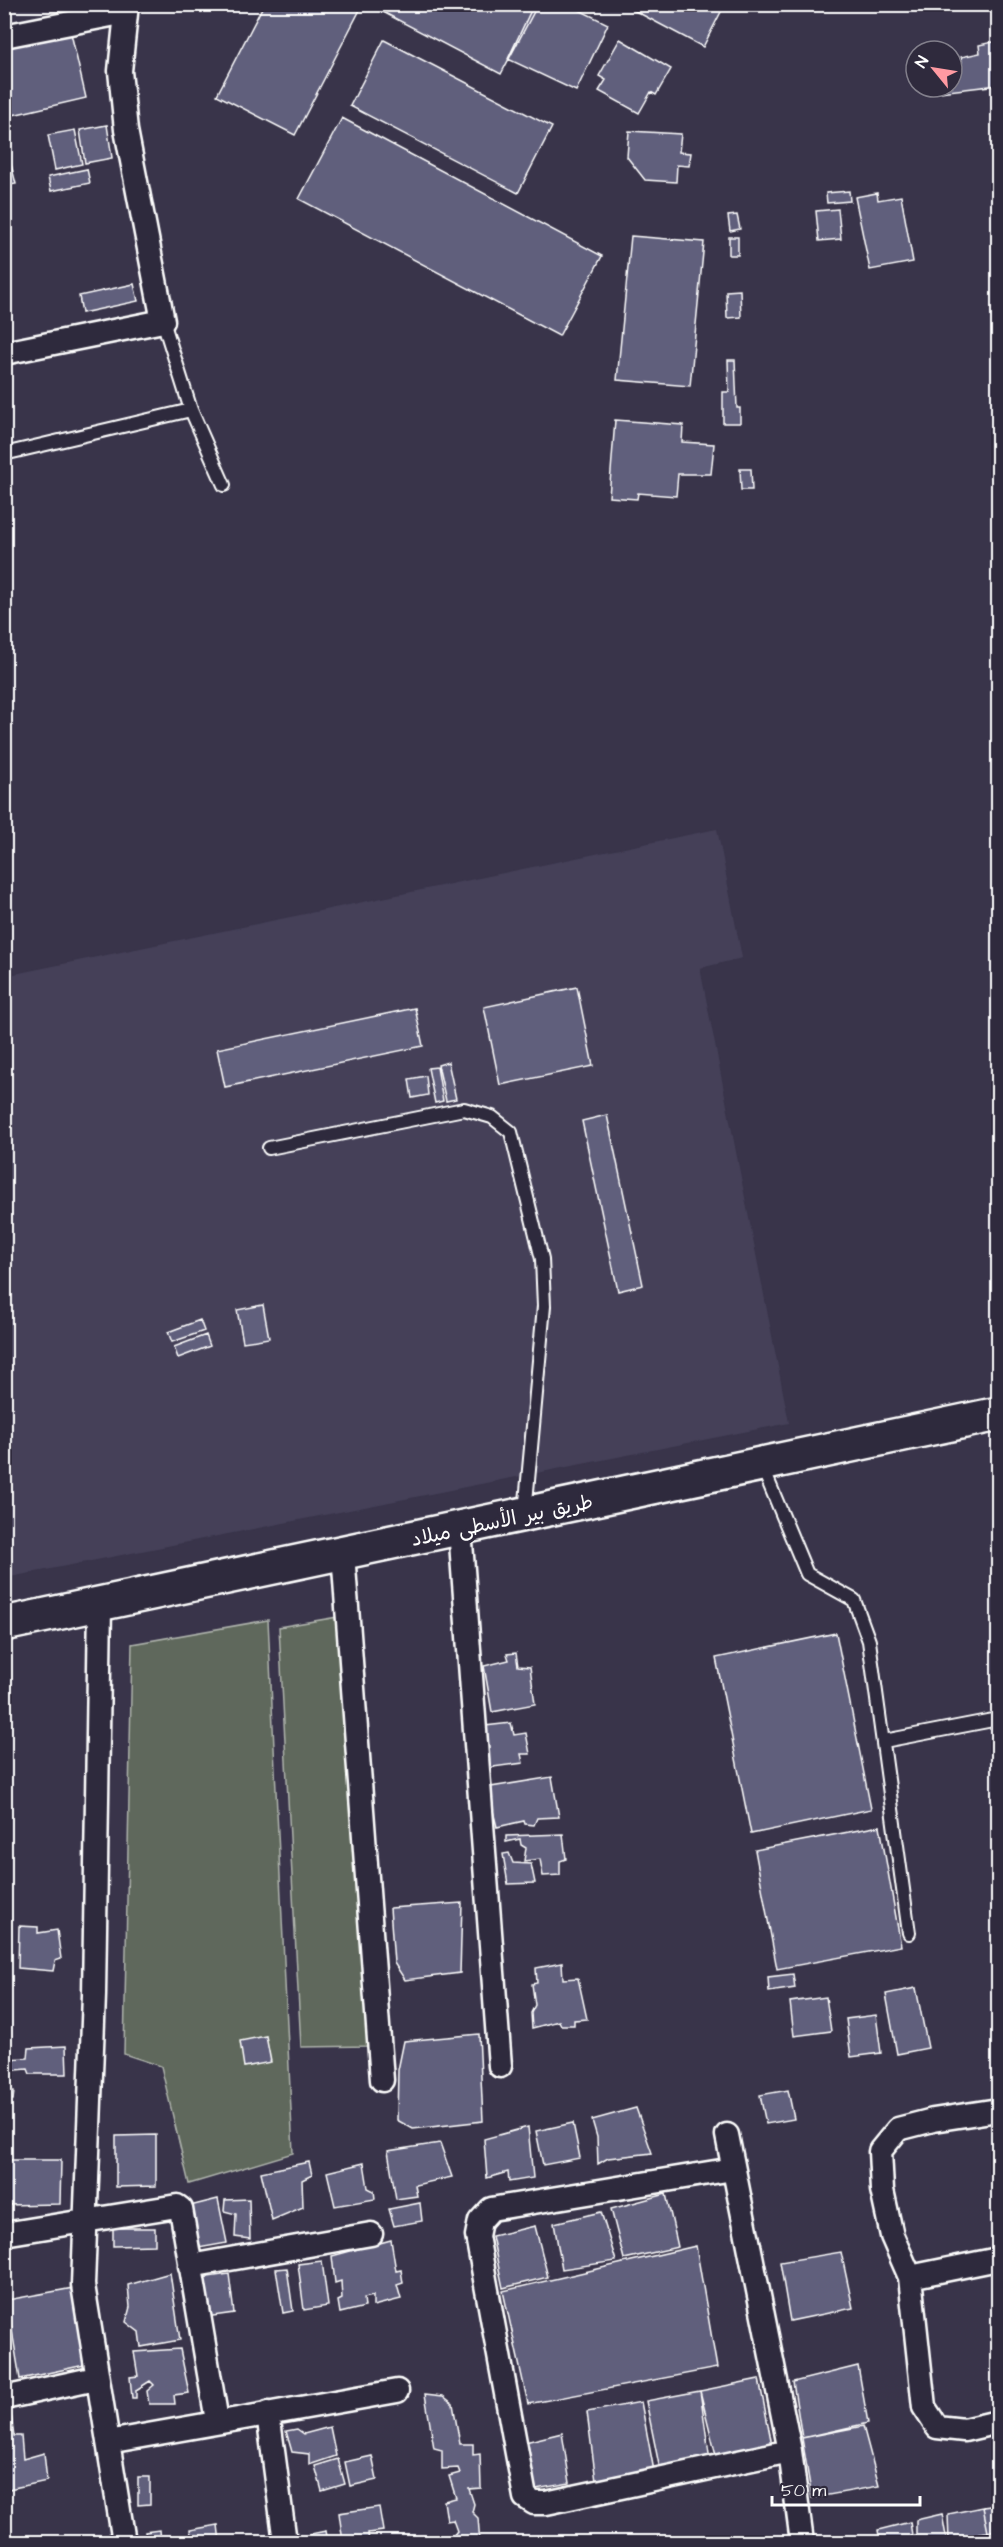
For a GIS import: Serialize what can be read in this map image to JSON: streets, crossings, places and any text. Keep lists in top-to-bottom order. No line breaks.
{"streets":{"main road":["طريق بير الأسطى ميلاد"]},"scale_bar":"50 m","north":"top left"}
